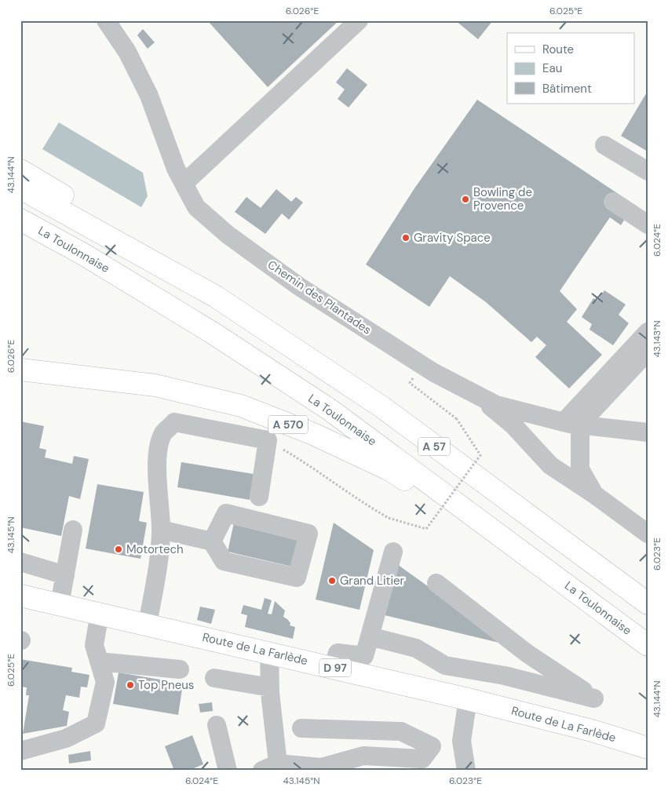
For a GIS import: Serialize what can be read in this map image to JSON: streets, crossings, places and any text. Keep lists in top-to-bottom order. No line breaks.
{"streets":{"main road":["La Toulonnaise","A 570","A 57","Route de La Farlède","D 97"],"street":["Chemin des Plantades"]},"crossings":[["La Toulonnaise","A 570"]],"places":["Bowling de Provence","Gravity Space","Motortech","Grand Litier","Top Pneus"],"legend":["Route","Eau","Bâtiment"],"coordinates":["6.026°E","6.025°E","43.144°N","6.024°E","43.143°N","43.145°N","6.023°E"]}
